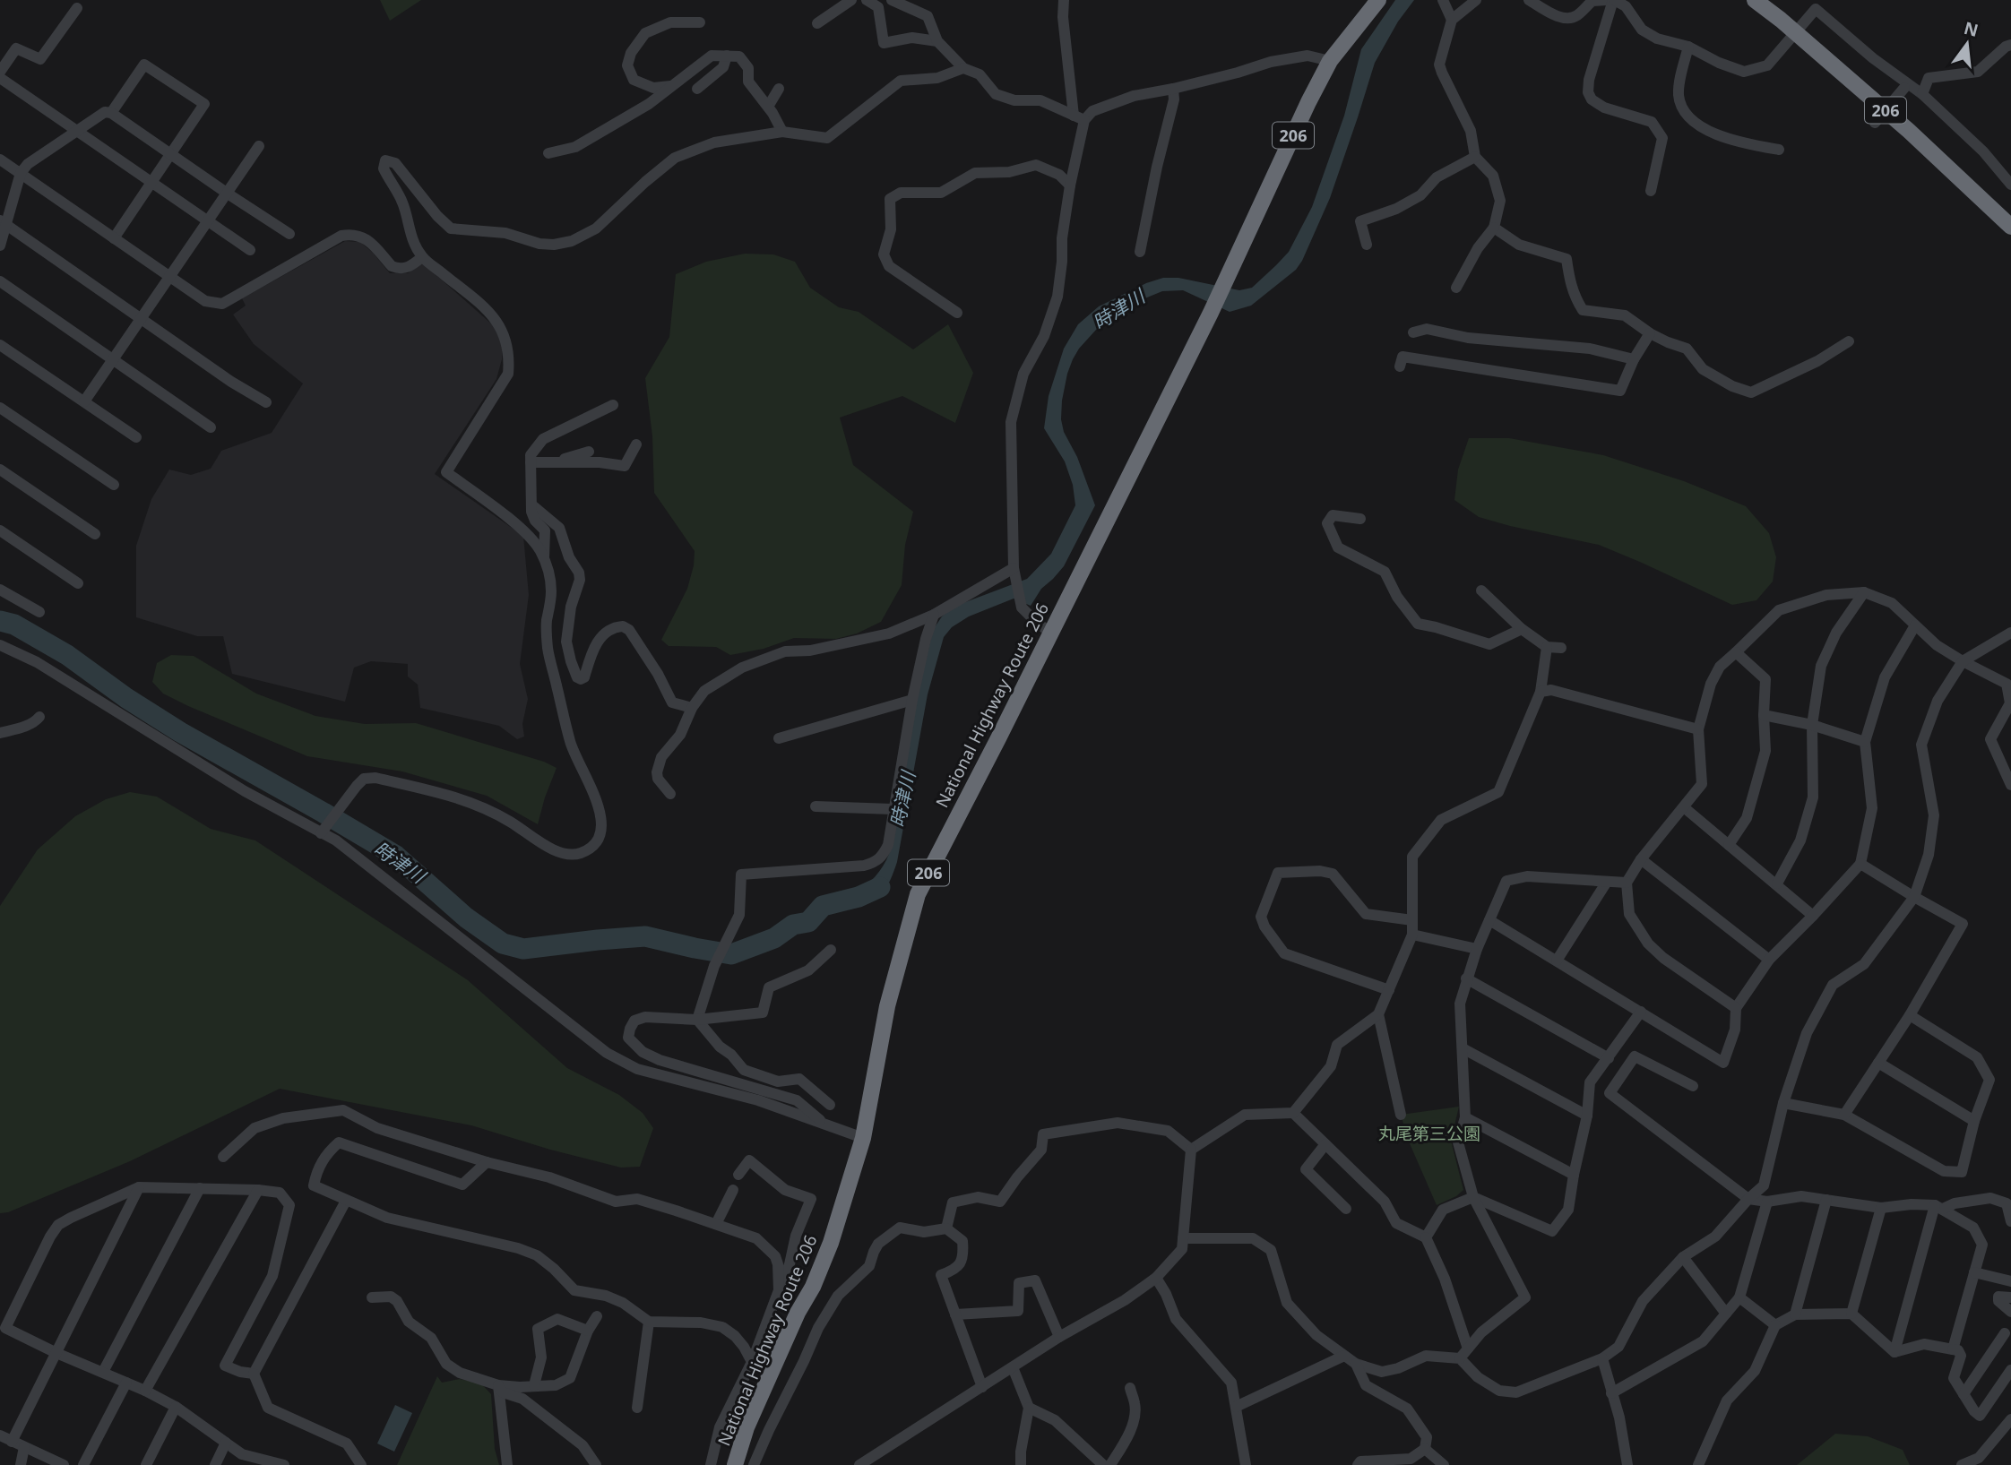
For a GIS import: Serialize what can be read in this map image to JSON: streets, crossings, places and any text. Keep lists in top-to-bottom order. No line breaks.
{"streets":{"highway":["206","National Highway Route 206"]},"water":["時津川"],"parks":["丸尾第三公園"],"north":"top"}
